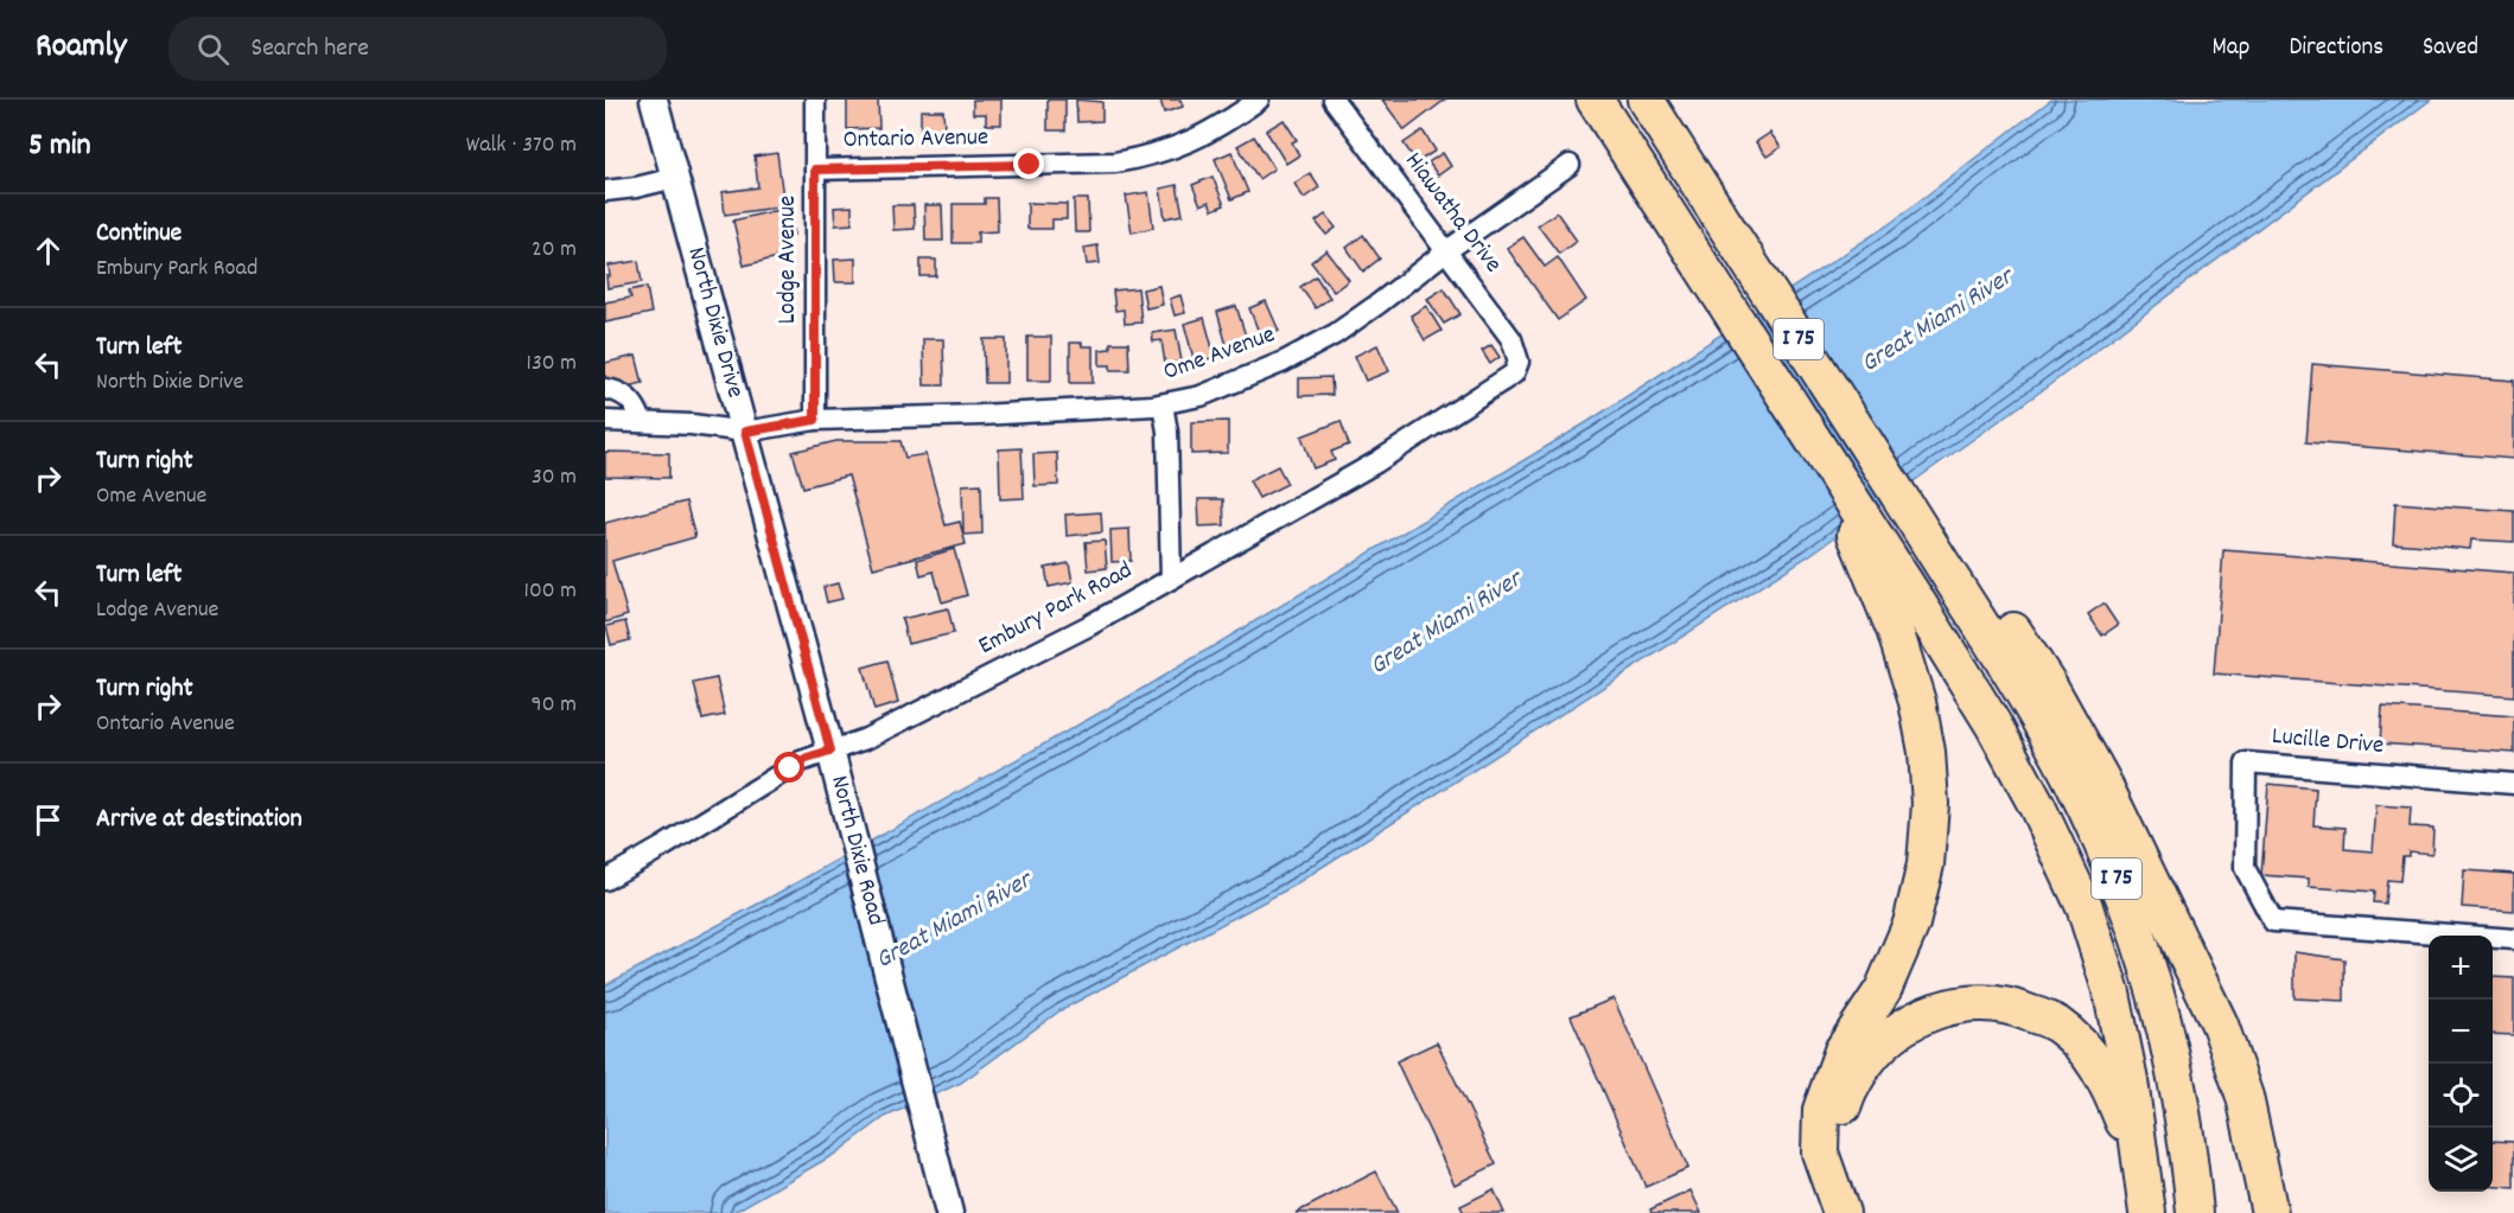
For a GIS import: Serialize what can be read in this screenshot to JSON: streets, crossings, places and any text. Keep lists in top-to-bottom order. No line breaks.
{"streets":{"highway":["I 75"],"main road":["North Dixie Drive","North Dixie Road"],"street":["Ontario Avenue","Hiawatha Drive","Lodge Avenue","Ome Avenue","Embury Park Road","Lucille Drive"]},"crossings":[["Ontario Avenue","Lodge Avenue"],["Hiawatha Drive","Ome Avenue"],["Hiawatha Drive","Embury Park Road"],["Lodge Avenue","Ome Avenue"],["North Dixie Drive","Ome Avenue"],["North Dixie Drive","Embury Park Road"],["North Dixie Drive","North Dixie Road"],["Embury Park Road","North Dixie Road"]],"water":["Great Miami River"],"page":{"header":"Roamly","search":"Search here","nav":["Map","Directions","Saved"],"heading":["5 min","Walk · 370 m"],"list":[["Continue","Embury Park Road","20 m"],["Turn left","North Dixie Drive","130 m"],["Turn right","Ome Avenue","30 m"],["Turn left","Lodge Avenue","100 m"],["Turn right","Ontario Avenue","90 m"],"Arrive at destination"],"map_buttons":["+","−"]}}
